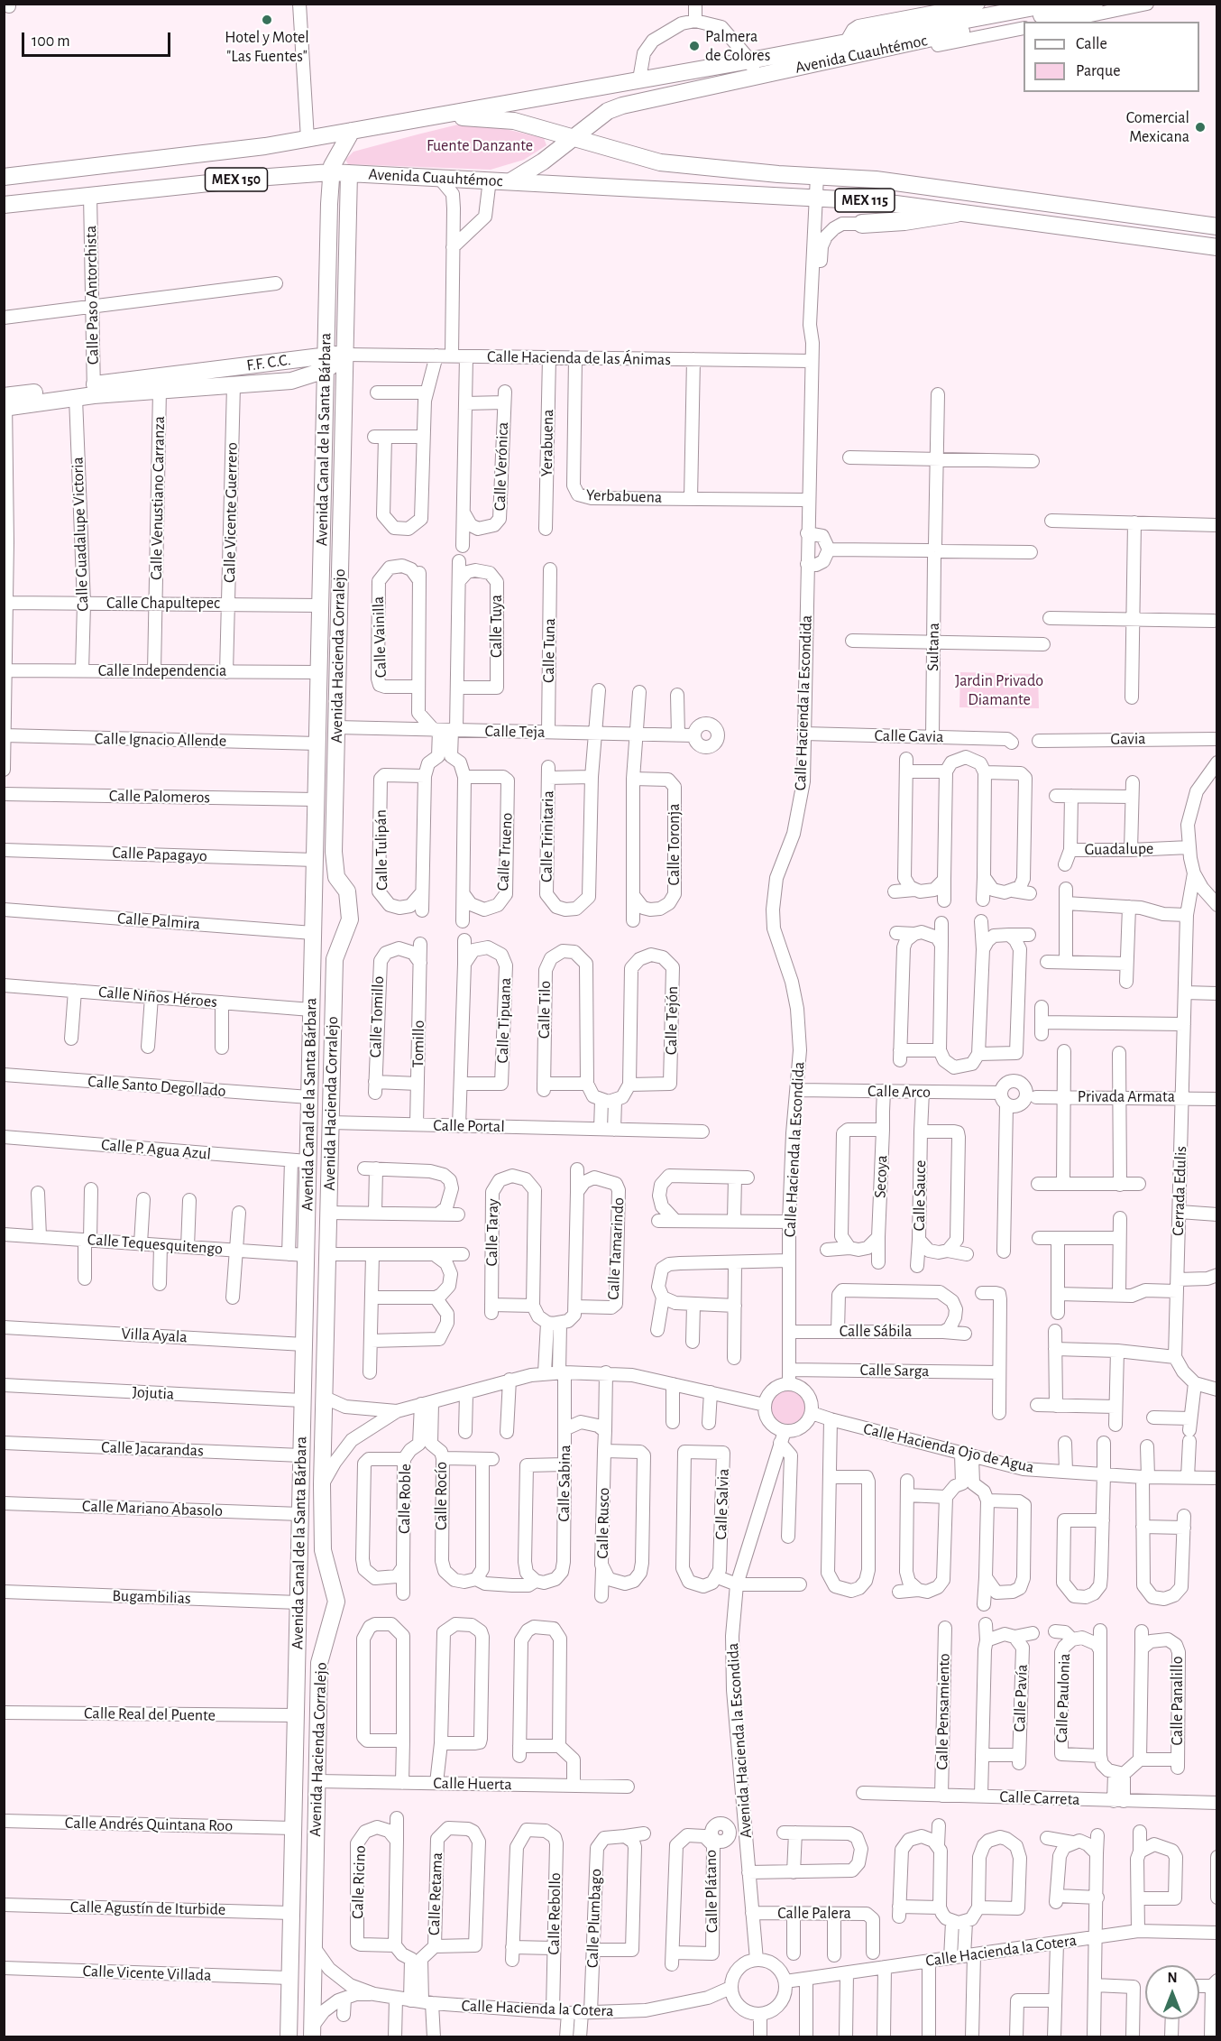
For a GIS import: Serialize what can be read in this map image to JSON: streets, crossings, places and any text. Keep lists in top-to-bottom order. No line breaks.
{"streets":{"main road":["Avenida Cuauhtémoc","MEX 150","MEX 115","F.F. C.C.","Avenida Canal de la Santa Bárbara","Avenida Hacienda Corralejo"],"street":["Calle Paso Antorchista","Calle Hacienda de las Ánimas","Yerabuena","Calle Verónica","Yerbabuena","Calle Venustiano Carranza","Calle Vicente Guerrero","Calle Guadalupe Victoria","Calle Chapultepec","Calle Tuya","Calle Vainilla","Sultana","Calle Tuna","Calle Independencia","Calle Hacienda la Escondida","Calle Teja","Calle Gavia","Gavia","Calle Ignacio Allende","Calle Palomeros","Calle Trinitaria","Calle Toronja","Guadalupe","Calle Tulipán","Calle Trueno","Calle Papagayo","Calle Palmira","Calle Niños Héroes","Calle Tilo","Calle Tomillo","Calle Tipuana","Calle Tejón","Tomillo","Calle Santo Degollado","Calle Arco","Privada Armata","Calle Portal","Calle P. Agua Azul","Secoya","Cerrada Edulis","Calle Sauce","Calle Taray","Calle Tequesquitengo","Calle Tamarindo","Calle Sábila","Villa Ayala","Calle Sarga","Jojutia","Calle Hacienda Ojo de Agua","Calle Jacarandas","Calle Sabina","Calle Rocío","Calle Roble","Calle Salvia","Calle Mariano Abasolo","Calle Rusco","Bugambilias","Calle Pavía","Calle Paulonia","Calle Panalillo","Calle Pensamiento","Calle Real del Puente","Avenida Hacienda la Escondida","Calle Huerta","Calle Carreta","Calle Andrés Quintana Roo","Calle Ricino","Calle Plátano","Calle Retama","Calle Agustín de Iturbide","Calle Rebollo","Calle Palera","Calle Plumbago","Calle Hacienda la Cotera","Calle Vicente Villada"]},"crossings":[["Avenida Cuauhtémoc","MEX 115"],["Avenida Cuauhtémoc","Calle Paso Antorchista"],["Avenida Cuauhtémoc","Avenida Canal de la Santa Bárbara"],["Avenida Cuauhtémoc","Avenida Hacienda Corralejo"],["MEX 115","Calle Hacienda la Escondida"],["Calle Paso Antorchista","F.F. C.C."],["Calle Hacienda de las Ánimas","F.F. C.C."],["Calle Hacienda de las Ánimas","Yerabuena"],["Calle Hacienda de las Ánimas","Yerbabuena"],["Calle Hacienda de las Ánimas","Avenida Hacienda Corralejo"],["Calle Hacienda de las Ánimas","Calle Hacienda la Escondida"],["F.F. C.C.","Avenida Canal de la Santa Bárbara"],["F.F. C.C.","Calle Venustiano Carranza"],["F.F. C.C.","Calle Vicente Guerrero"],["F.F. C.C.","Calle Guadalupe Victoria"],["F.F. C.C.","Avenida Hacienda Corralejo"],["Avenida Canal de la Santa Bárbara","Calle Chapultepec"],["Avenida Canal de la Santa Bárbara","Calle Independencia"],["Avenida Canal de la Santa Bárbara","Calle Ignacio Allende"],["Avenida Canal de la Santa Bárbara","Calle Palomeros"],["Avenida Canal de la Santa Bárbara","Calle Papagayo"],["Avenida Canal de la Santa Bárbara","Calle Palmira"],["Avenida Canal de la Santa Bárbara","Calle Niños Héroes"],["Avenida Canal de la Santa Bárbara","Calle Santo Degollado"],["Avenida Canal de la Santa Bárbara","Calle P. Agua Azul"],["Avenida Canal de la Santa Bárbara","Calle Tequesquitengo"],["Avenida Canal de la Santa Bárbara","Villa Ayala"],["Avenida Canal de la Santa Bárbara","Jojutia"],["Avenida Canal de la Santa Bárbara","Calle Jacarandas"],["Avenida Canal de la Santa Bárbara","Calle Mariano Abasolo"],["Avenida Canal de la Santa Bárbara","Bugambilias"],["Avenida Canal de la Santa Bárbara","Calle Real del Puente"],["Avenida Canal de la Santa Bárbara","Calle Andrés Quintana Roo"],["Avenida Canal de la Santa Bárbara","Calle Agustín de Iturbide"],["Avenida Canal de la Santa Bárbara","Calle Vicente Villada"],["Yerbabuena","Calle Hacienda la Escondida"],["Calle Venustiano Carranza","Calle Chapultepec"],["Calle Venustiano Carranza","Calle Independencia"],["Calle Vicente Guerrero","Calle Chapultepec"],["Calle Vicente Guerrero","Calle Independencia"],["Calle Guadalupe Victoria","Calle Chapultepec"],["Calle Guadalupe Victoria","Calle Independencia"],["Calle Vainilla","Calle Teja"],["Sultana","Calle Gavia"],["Calle Tuna","Calle Teja"],["Avenida Hacienda Corralejo","Calle Teja"],["Avenida Hacienda Corralejo","Calle Portal"],["Avenida Hacienda Corralejo","Calle Huerta"],["Calle Hacienda la Escondida","Calle Gavia"],["Calle Hacienda la Escondida","Calle Arco"],["Calle Hacienda la Escondida","Calle Sábila"],["Calle Hacienda la Escondida","Calle Sarga"],["Calle Hacienda la Escondida","Calle Hacienda Ojo de Agua"],["Calle Hacienda la Escondida","Avenida Hacienda la Escondida"],["Calle Teja","Calle Trinitaria"],["Calle Tomillo","Tomillo"],["Tomillo","Calle Portal"],["Calle Arco","Secoya"],["Calle Arco","Calle Sauce"],["Privada Armata","Cerrada Edulis"],["Calle Hacienda Ojo de Agua","Avenida Hacienda la Escondida"],["Calle Rocío","Calle Roble"],["Calle Pensamiento","Calle Carreta"],["Avenida Hacienda la Escondida","Calle Palera"],["Avenida Hacienda la Escondida","Calle Hacienda la Cotera"],["Calle Retama","Calle Hacienda la Cotera"],["Calle Rebollo","Calle Hacienda la Cotera"],["Calle Plumbago","Calle Hacienda la Cotera"]],"parks":["Fuente Danzante","Jardin Privado Diamante"],"places":["Hotel y Motel \"Las Fuentes\"","Palmera de Colores","Comercial Mexicana"],"legend":["Calle","Parque"],"scale_bar":"100 m","north":"top"}
